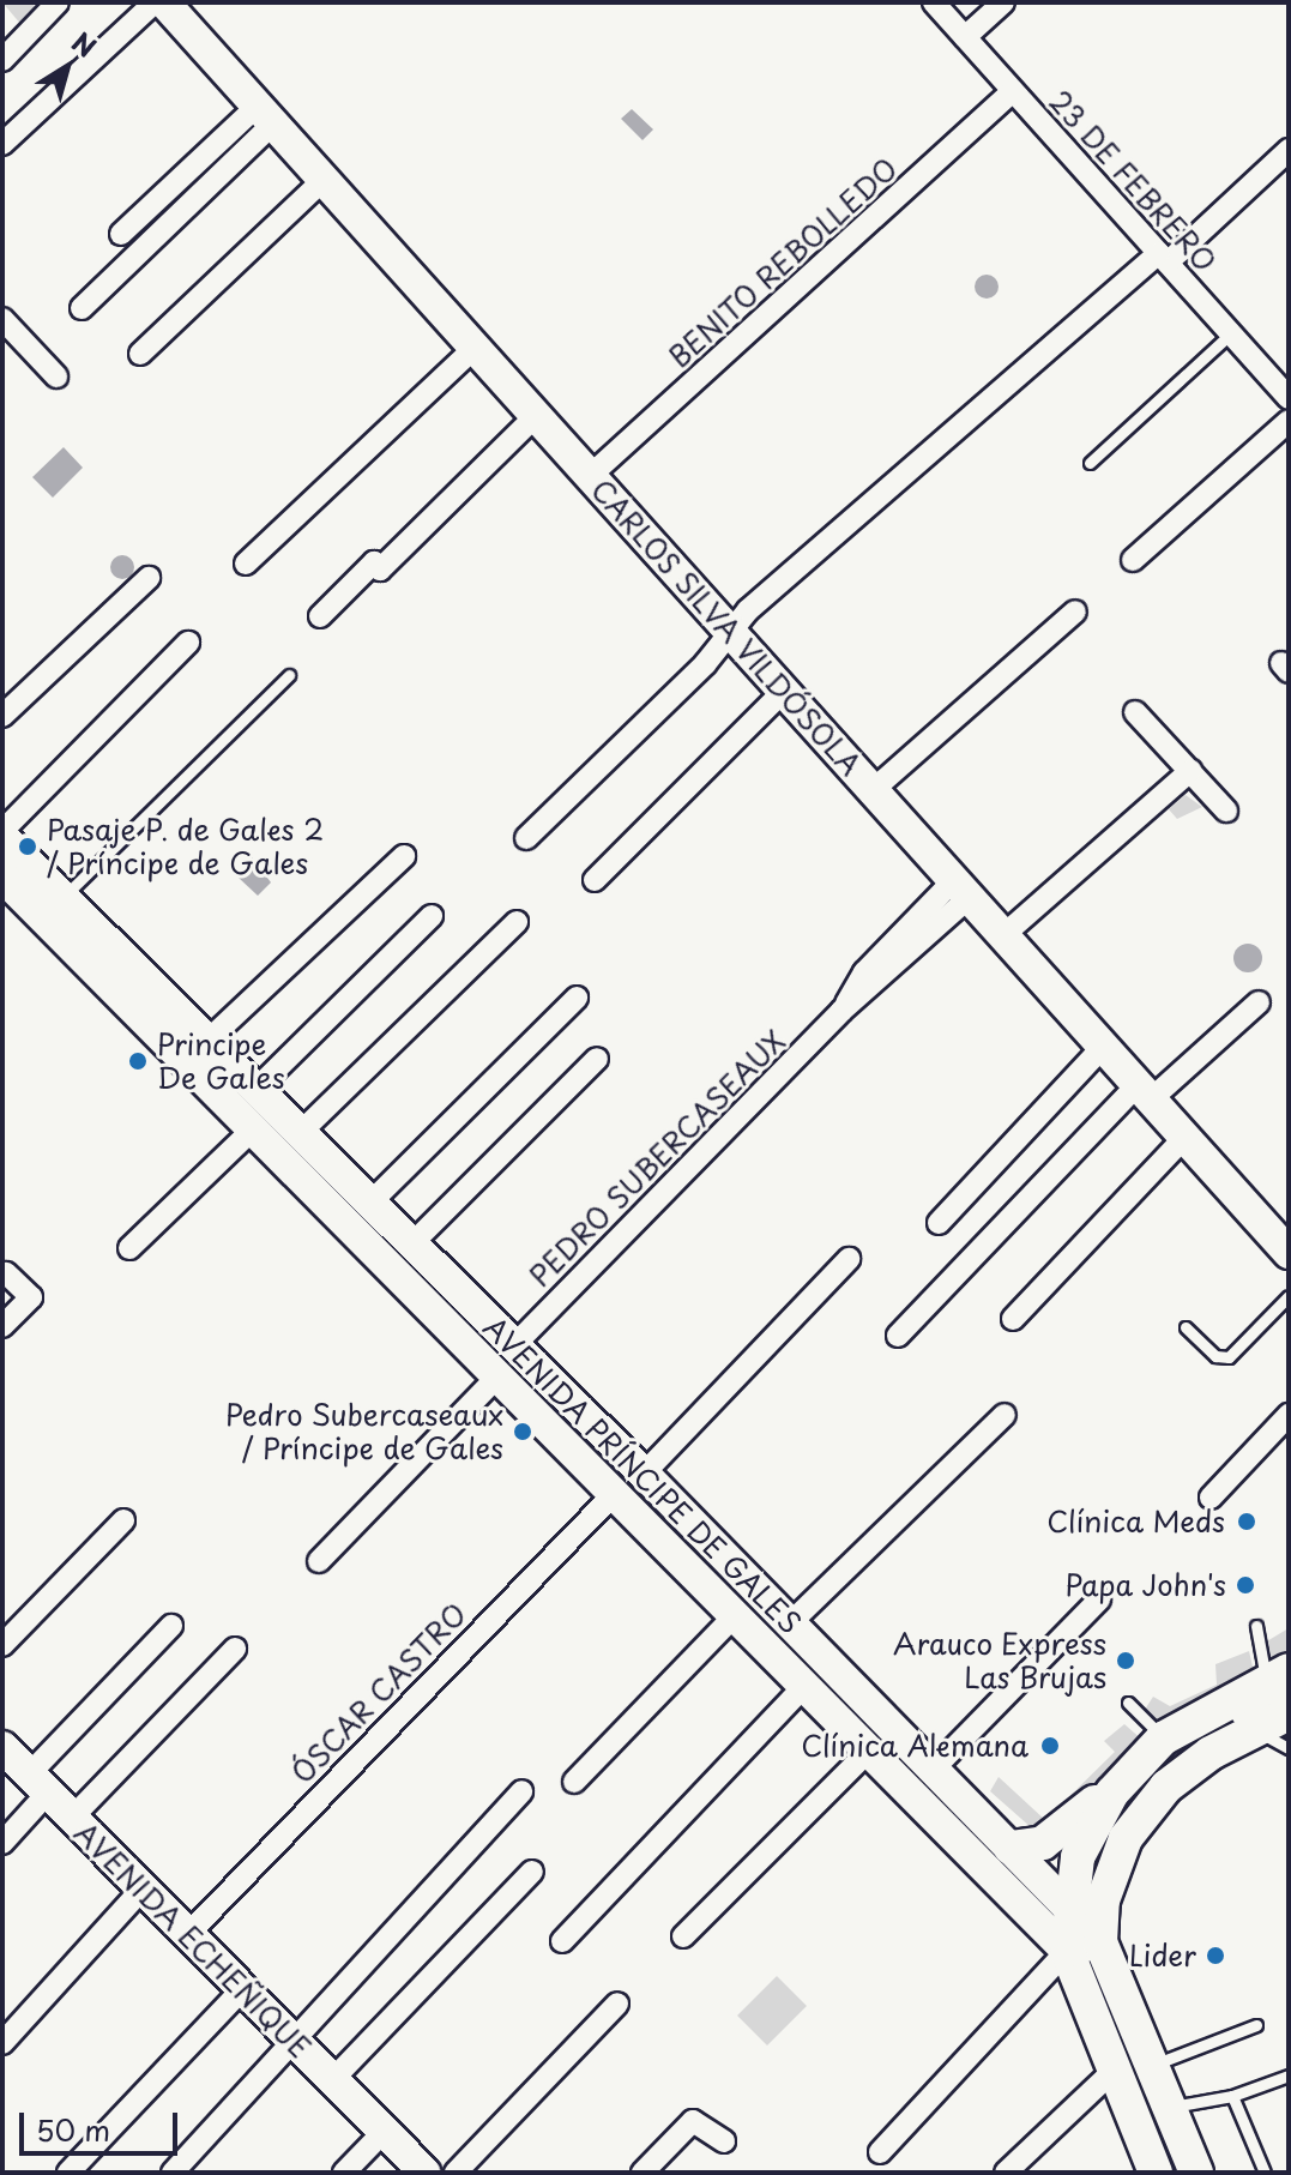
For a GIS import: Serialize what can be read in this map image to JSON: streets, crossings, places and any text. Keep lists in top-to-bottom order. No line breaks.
{"streets":{"main road":["CARLOS SILVA VILDÓSOLA","AVENIDA PRÍNCIPE DE GALES","AVENIDA ECHEÑIQUE"],"street":["23 DE FEBRERO","BENITO REBOLLEDO","PEDRO SUBERCASEAUX","ÓSCAR CASTRO"]},"crossings":[["23 DE FEBRERO","BENITO REBOLLEDO"],["BENITO REBOLLEDO","CARLOS SILVA VILDÓSOLA"],["CARLOS SILVA VILDÓSOLA","PEDRO SUBERCASEAUX"],["PEDRO SUBERCASEAUX","AVENIDA PRÍNCIPE DE GALES"],["AVENIDA PRÍNCIPE DE GALES","ÓSCAR CASTRO"],["ÓSCAR CASTRO","AVENIDA ECHEÑIQUE"]],"places":["Pasaje P. de Gales 2 / Príncipe de Gales","Principe De Gales","Pedro Subercaseaux / Príncipe de Gales","Clínica Meds","Papa John's","Arauco Express Las Brujas","Clínica Alemana","Lider"],"scale_bar":"50 m","north":"top right"}
